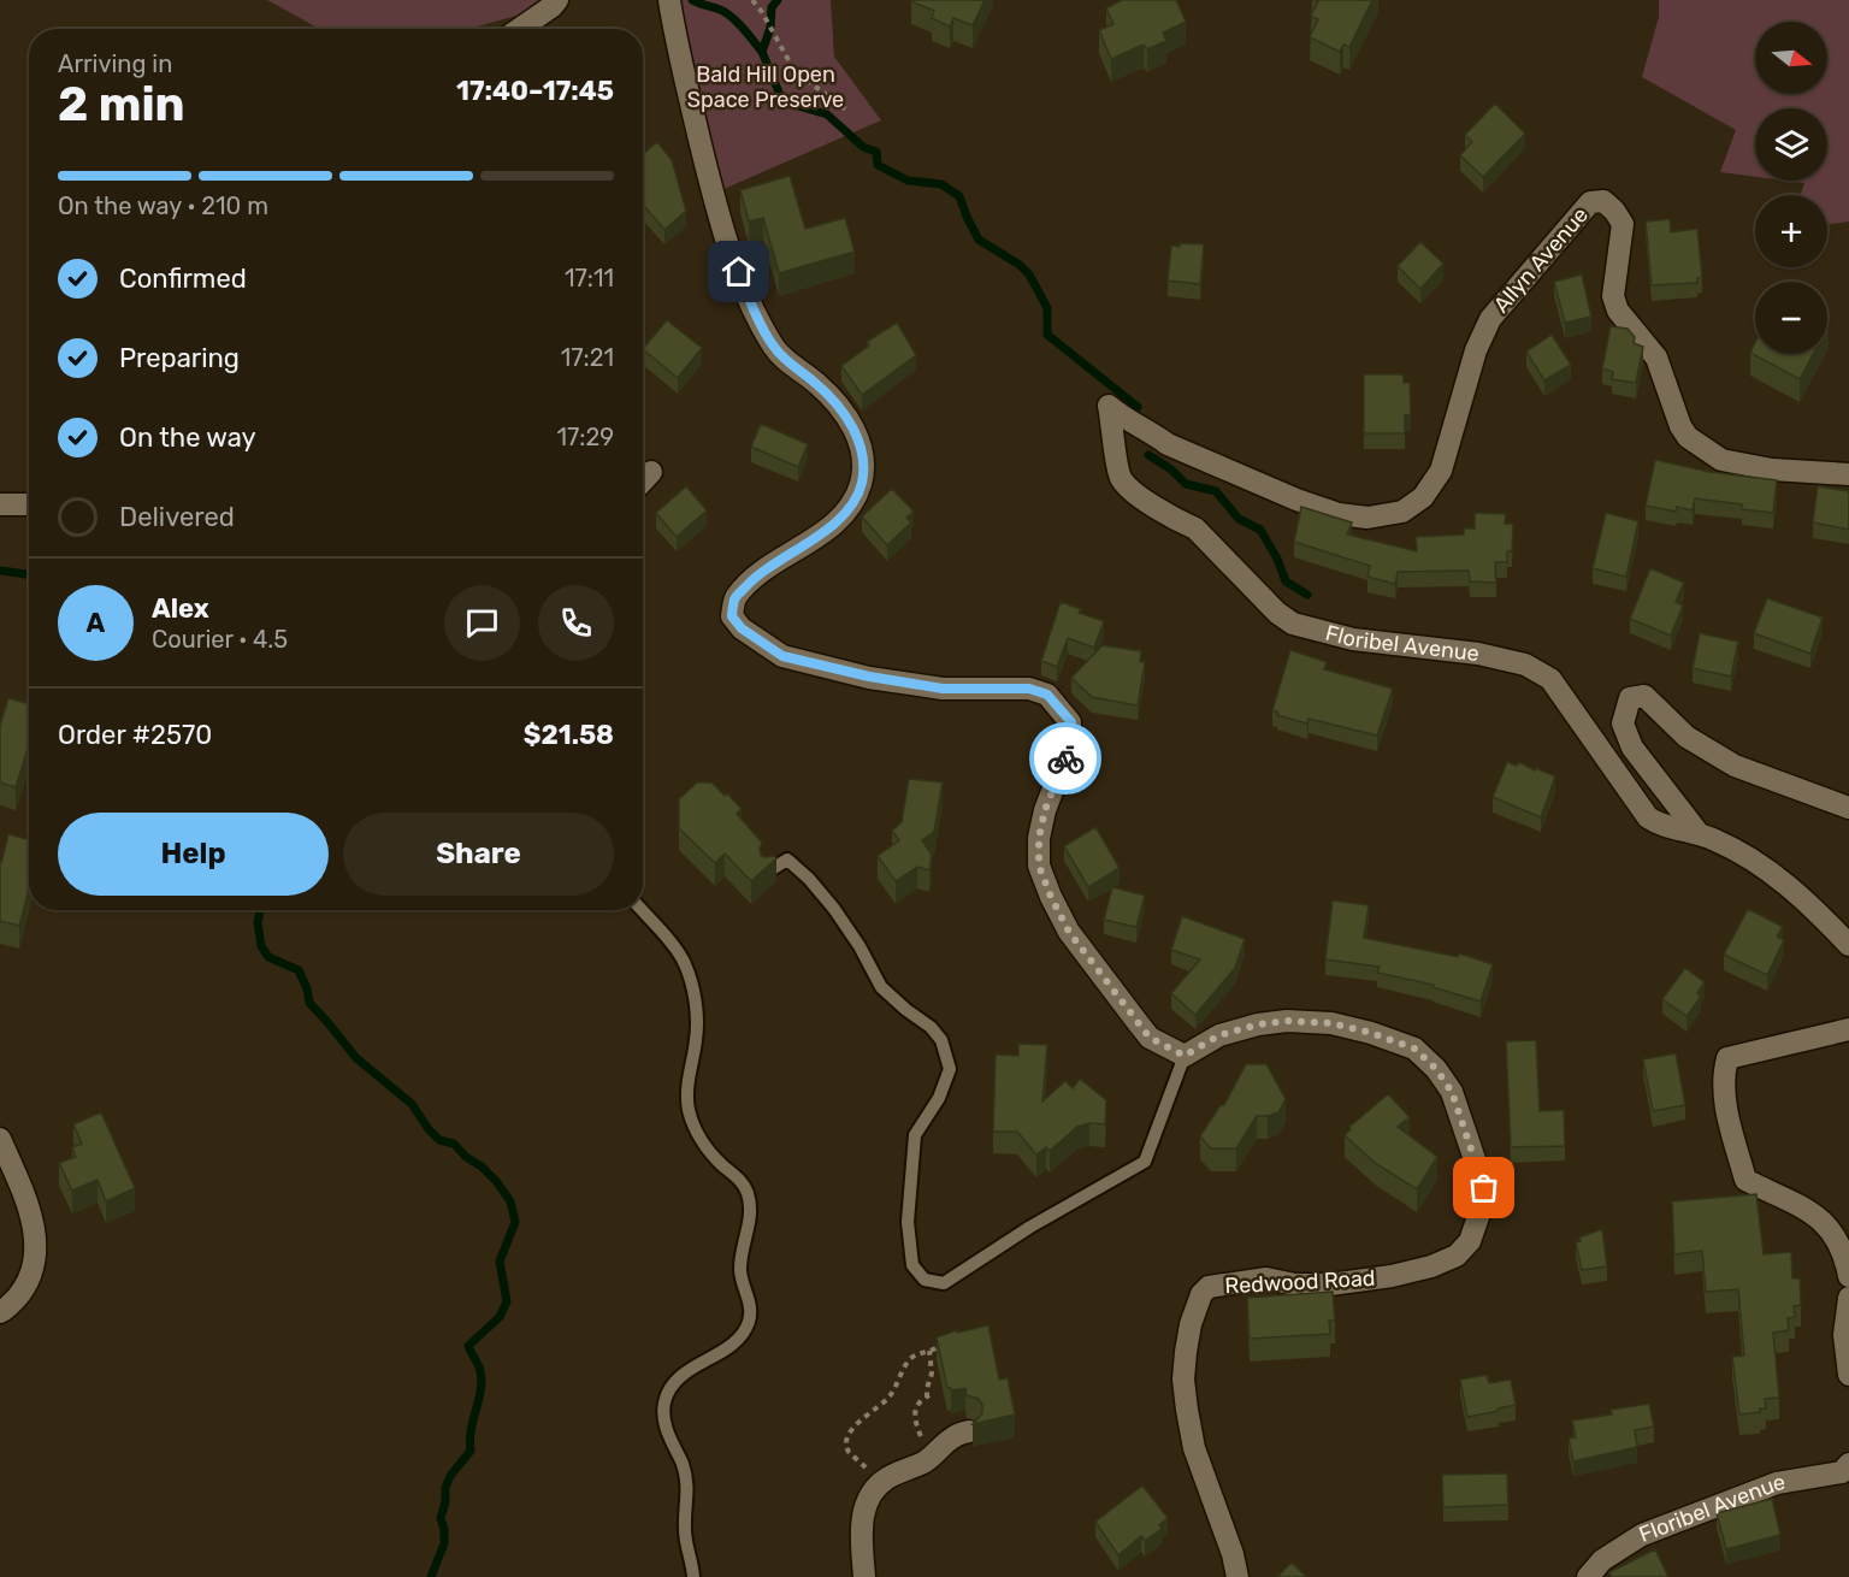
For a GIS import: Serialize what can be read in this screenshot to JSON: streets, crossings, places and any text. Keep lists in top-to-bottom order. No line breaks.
{"streets":{"street":["Allyn Avenue","Floribel Avenue","Redwood Road"]},"crossings":[["Allyn Avenue","Floribel Avenue"]],"parks":["Bald Hill Open Space Preserve"],"north":"right","page":{"map_buttons":["+","−"],"heading":["2 min","Arriving in","17:40–17:45"],"panel":["Alex","Courier · 4.5","Order #2570","$21.58"],"bar":"On the way · 210 m","list":[["Confirmed","17:11"],["Preparing","17:21"],["On the way","17:29"],"Delivered"],"round":"A","buttons":["Help","Share"]}}
